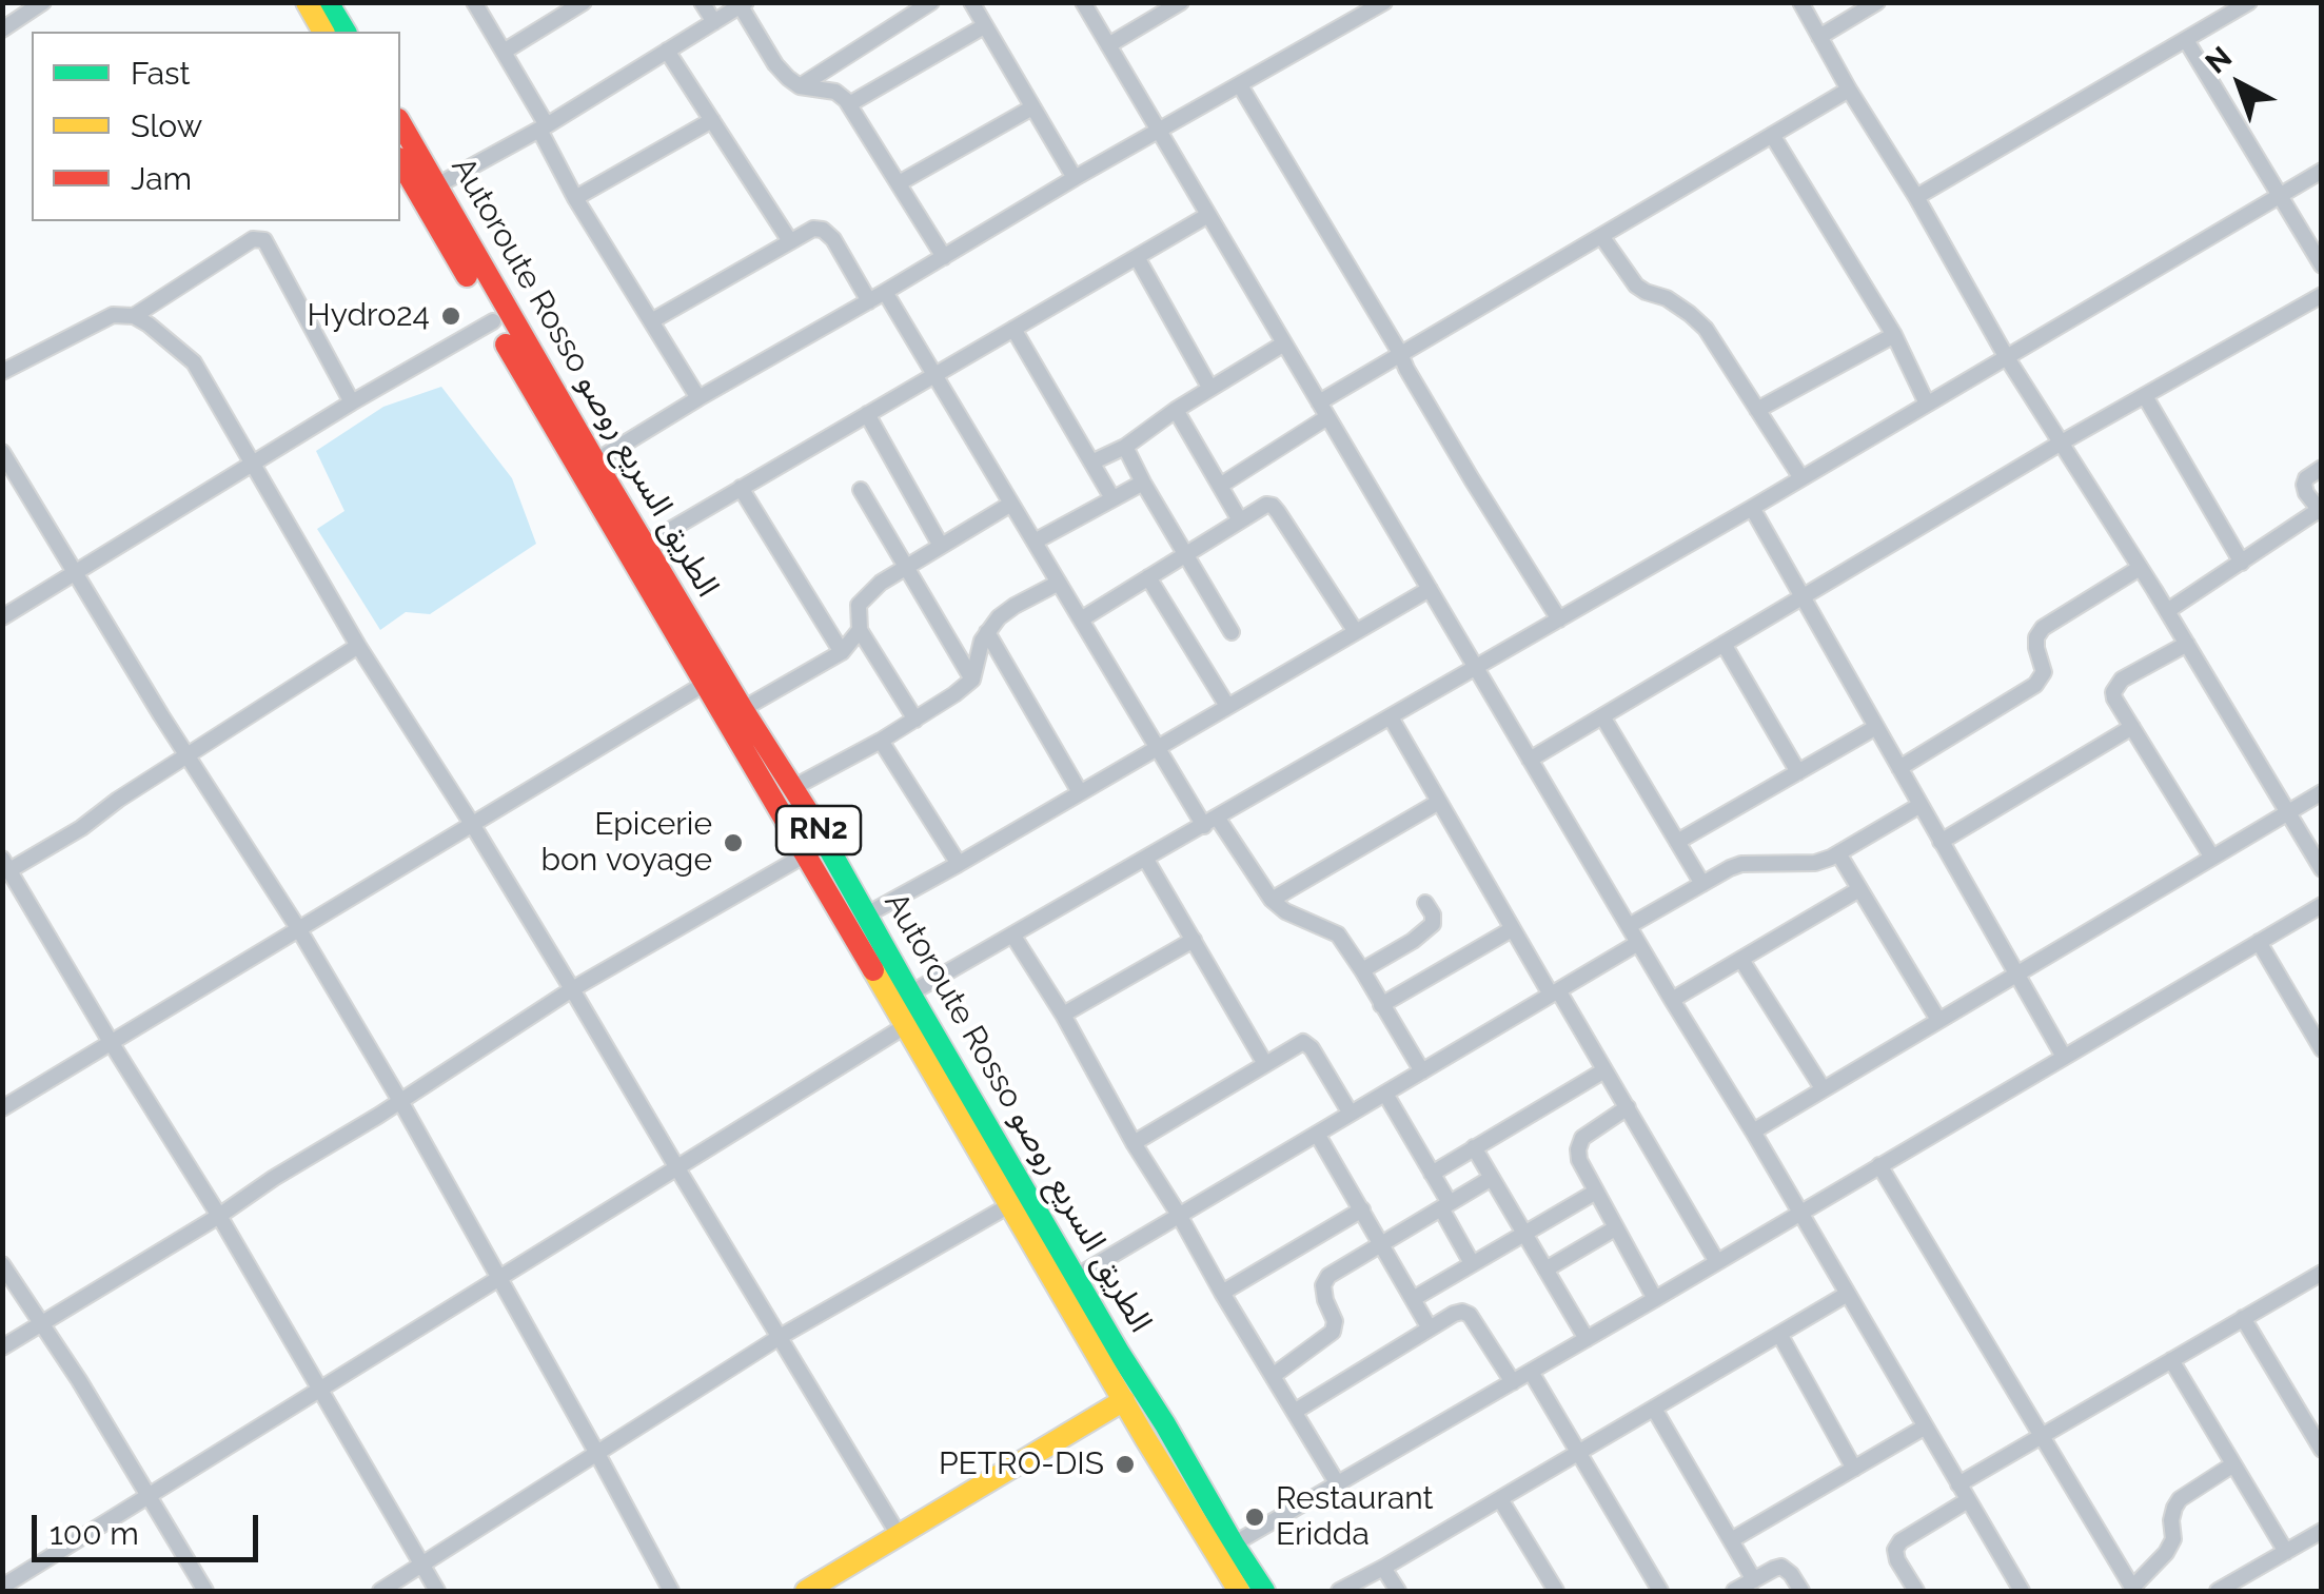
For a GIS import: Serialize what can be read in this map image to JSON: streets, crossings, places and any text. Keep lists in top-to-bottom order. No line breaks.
{"streets":{"main road":["Autoroute Rosso الطريق السريع روصو","RN2"]},"places":["Hydro24","Epicerie bon voyage","PETRO-DIS","Restaurant Eridda"],"legend":["Fast","Slow","Jam"],"scale_bar":"100 m","north":"top left"}
